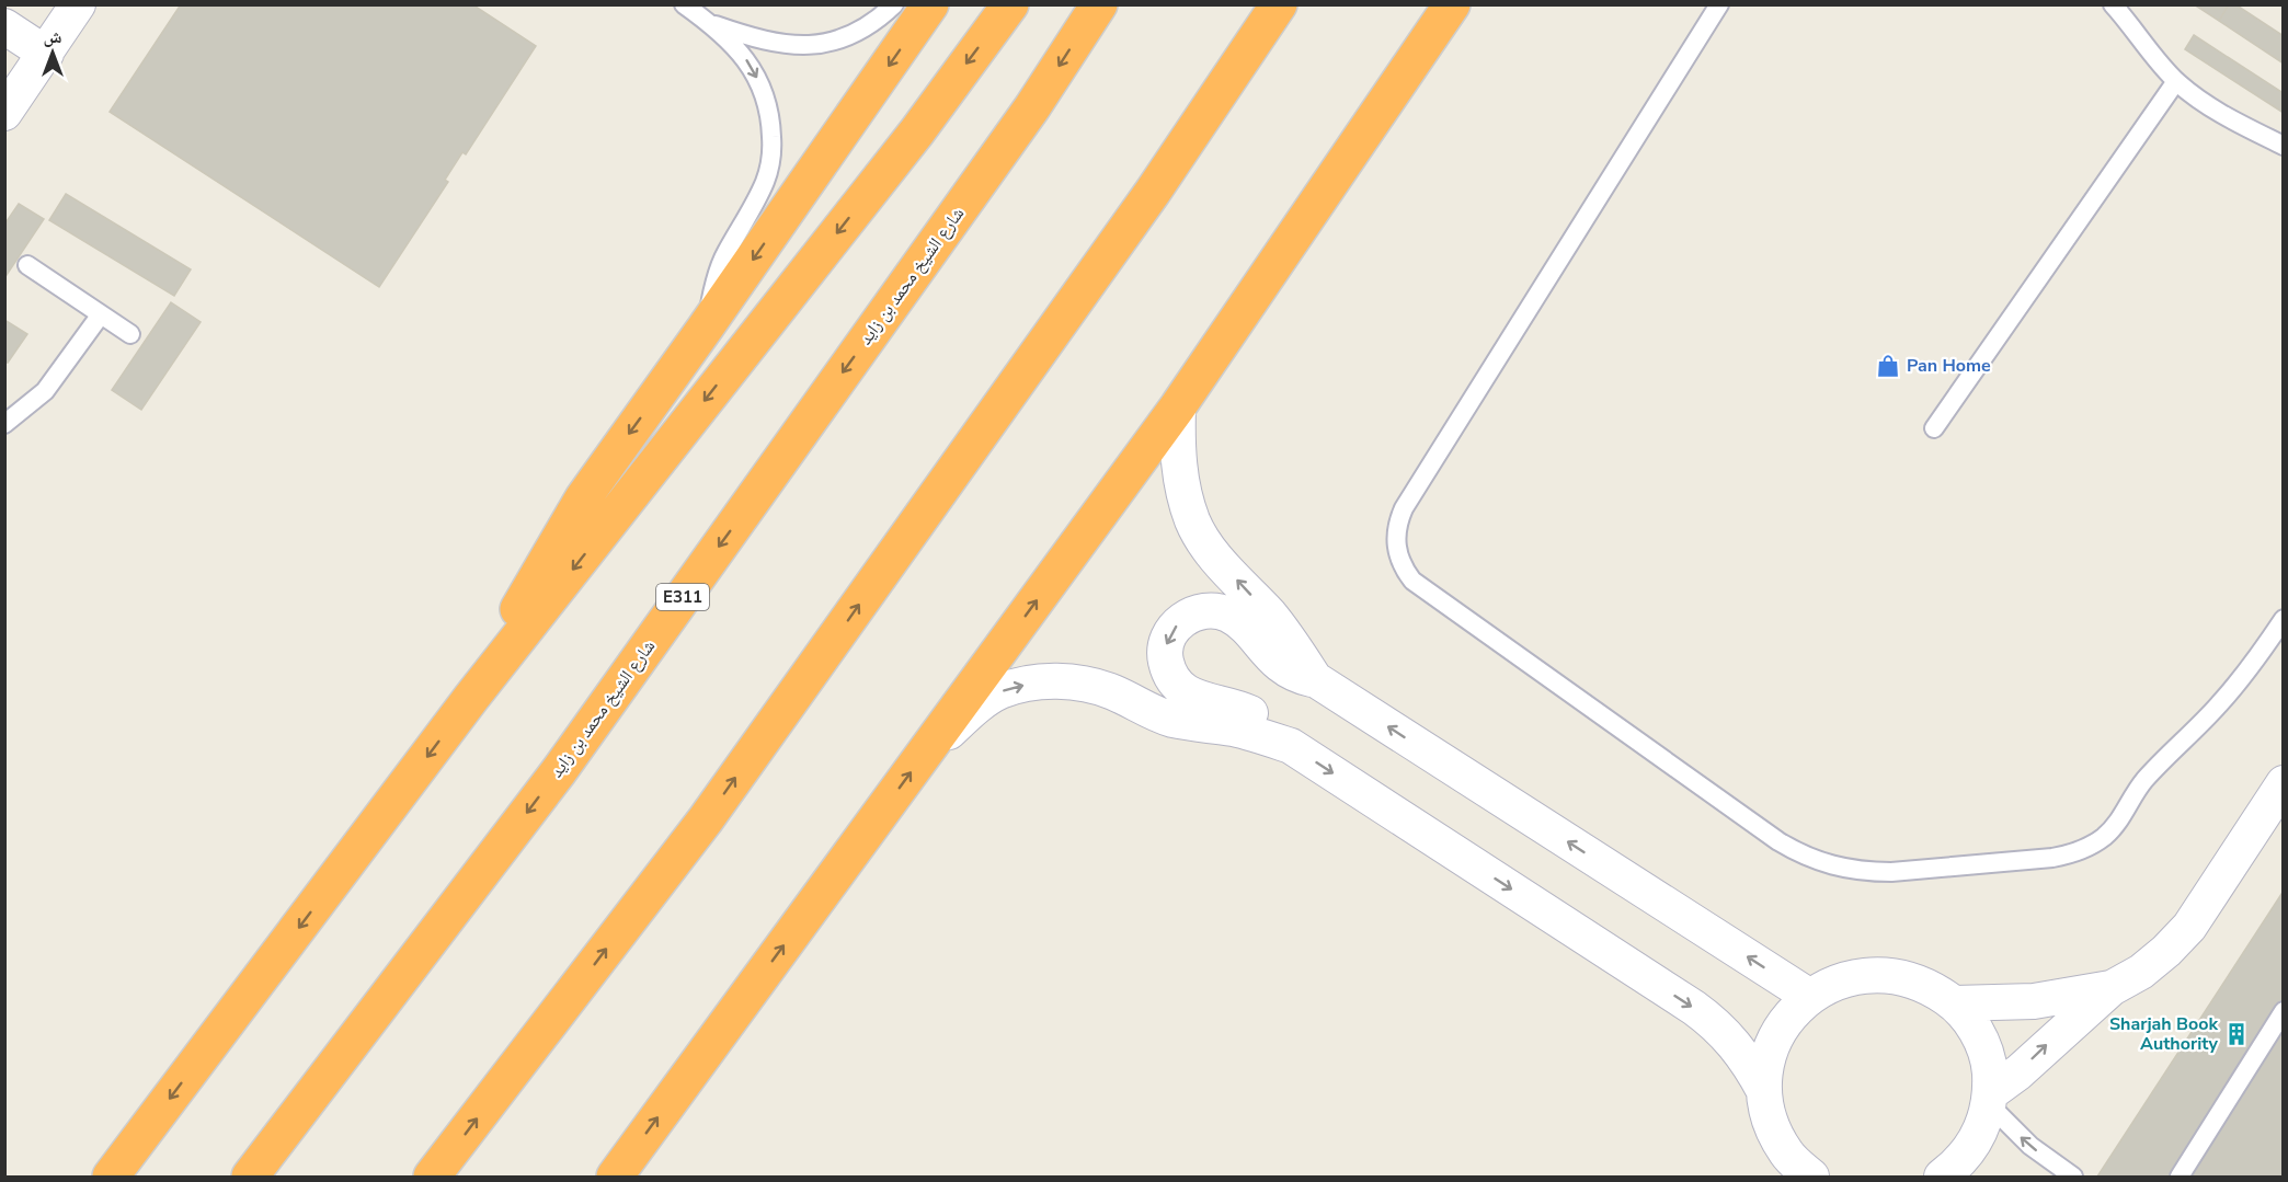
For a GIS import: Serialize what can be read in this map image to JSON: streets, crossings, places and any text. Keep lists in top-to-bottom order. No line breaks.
{"streets":{"highway":["شارع الشيخ محمد بن زايد","E311"]},"places":{"shop":["Pan Home"],"building":["Sharjah Book Authority"]},"north":"top"}
